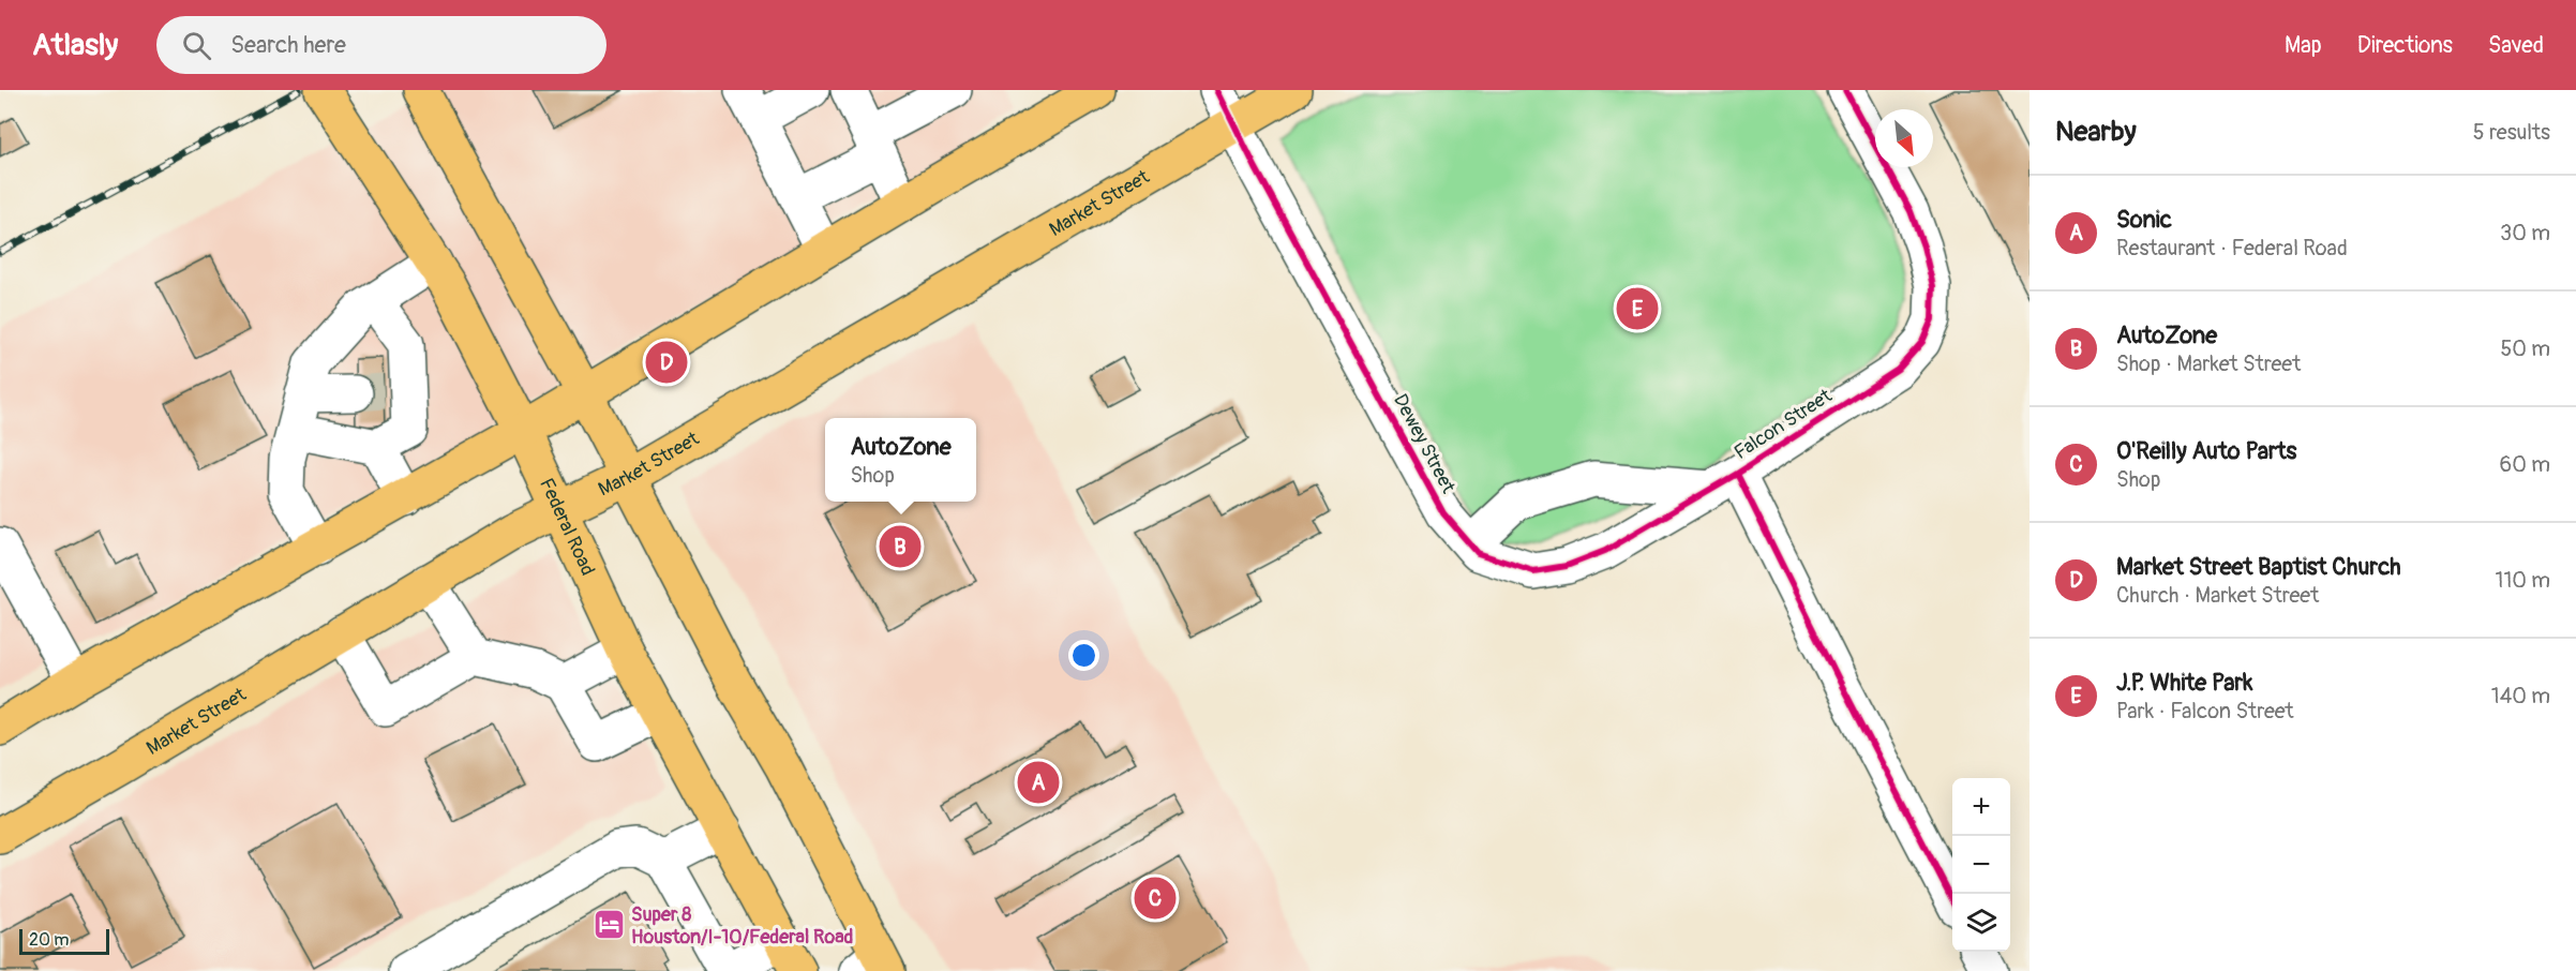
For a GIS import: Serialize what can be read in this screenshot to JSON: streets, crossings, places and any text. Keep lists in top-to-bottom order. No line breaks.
{"streets":{"main road":["Market Street","Federal Road"],"street":["Falcon Street","Dewey Street"]},"crossings":[["Market Street","Dewey Street"],["Market Street","Federal Road"],["Falcon Street","Dewey Street"]],"places":{"hotel":["Super 8 Houston/I-10/Federal Road"]},"scale_bar":"20 m","north":"bottom right","page":{"header":"Atlasly","search":"Search here","nav":["Map","Directions","Saved"],"heading":["Nearby","5 results"],"list":[{"mark":"A","name":"Sonic","note":"Restaurant · Federal Road","value":"30 m"},{"mark":"B","name":"AutoZone","note":"Shop · Market Street","value":"50 m"},{"mark":"C","name":"O'Reilly Auto Parts","note":"Shop","value":"60 m"},{"mark":"D","name":"Market Street Baptist Church","note":"Church · Market Street","value":"110 m"},{"mark":"E","name":"J.P. White Park","note":"Park · Falcon Street","value":"140 m"}],"pins":["E","D","B","A","C"],"popup":["AutoZone","Shop"],"map_buttons":["+","−"],"scale":"20 m"}}
